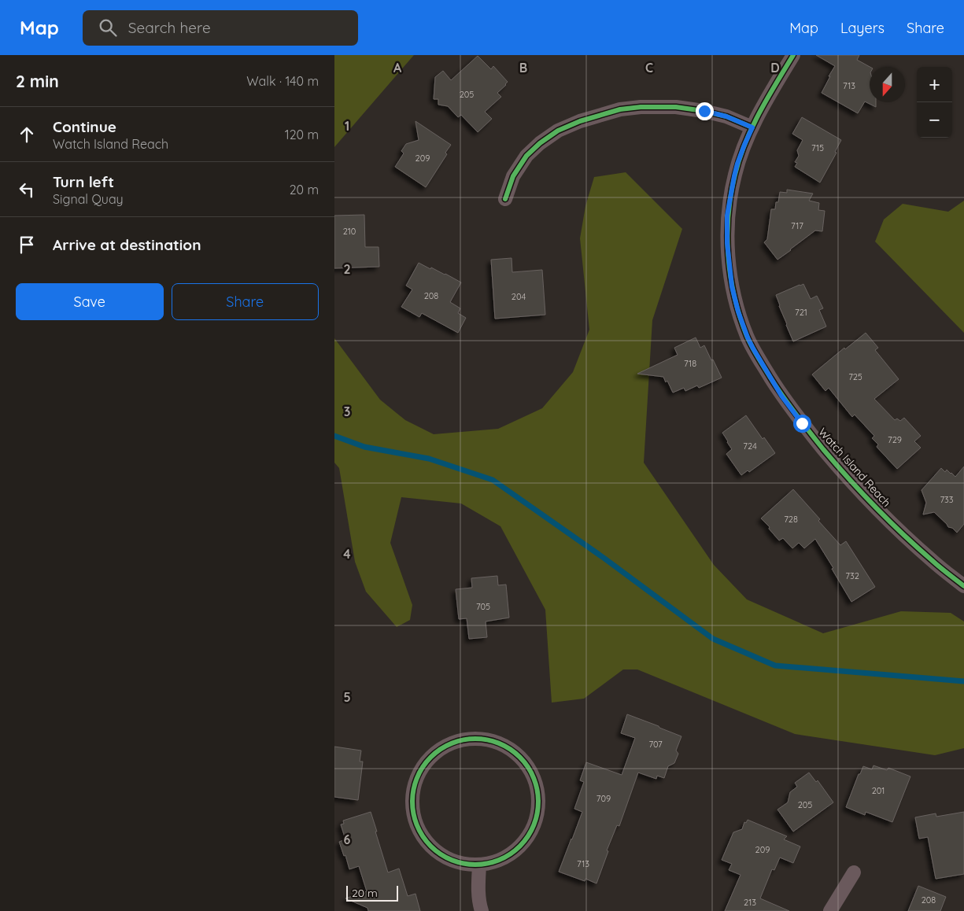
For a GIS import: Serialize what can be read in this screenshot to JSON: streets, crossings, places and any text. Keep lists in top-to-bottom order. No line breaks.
{"streets":{"street":["Watch Island Reach"]},"house_numbers":["713","205","715","209","717","210","208","204","721","718","725","729","724","733","728","732","705","707","201","709","205","209","713","208","213"],"scale_bar":"20 m","north":"bottom","page":{"header":"Map","search":"Search here","nav":["Map","Layers","Share"],"heading":["2 min","Walk · 140 m"],"map_buttons":["+","−"],"list":[["Continue","Watch Island Reach","120 m"],["Turn left","Signal Quay","20 m"],"Arrive at destination"],"buttons":["Save","Share"],"scale":"20 m"},"grid":{"columns":["A","B","C","D"],"rows":["1","2","3","4","5","6"]}}
